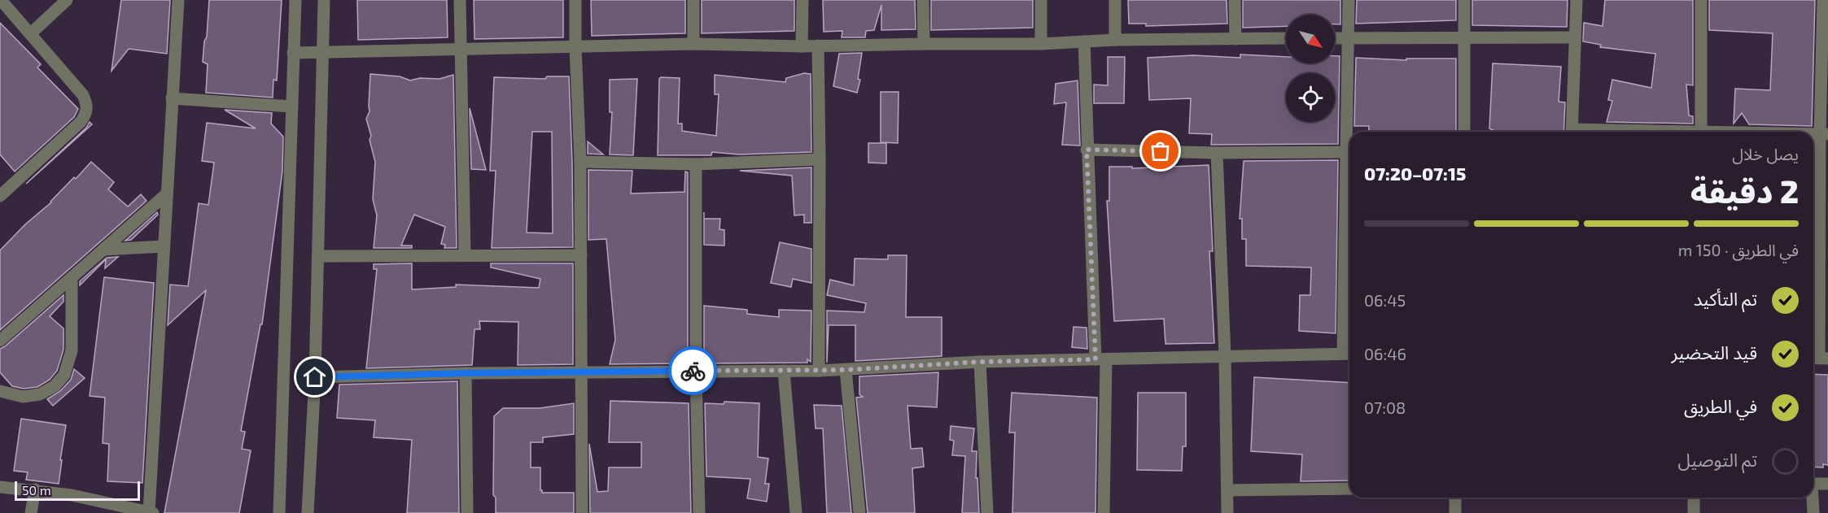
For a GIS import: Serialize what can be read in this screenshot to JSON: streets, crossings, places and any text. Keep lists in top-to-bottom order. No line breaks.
{"scale_bar":"50 m","north":"bottom right","page":{"heading":["2 دقيقة","يصل خلال","07:15–07:20"],"bar":"في الطريق · 150 m","list":[["تم التأكيد","06:45"],["قيد التحضير","06:46"],["في الطريق","07:08"],"تم التوصيل"],"scale":"50 m"}}
